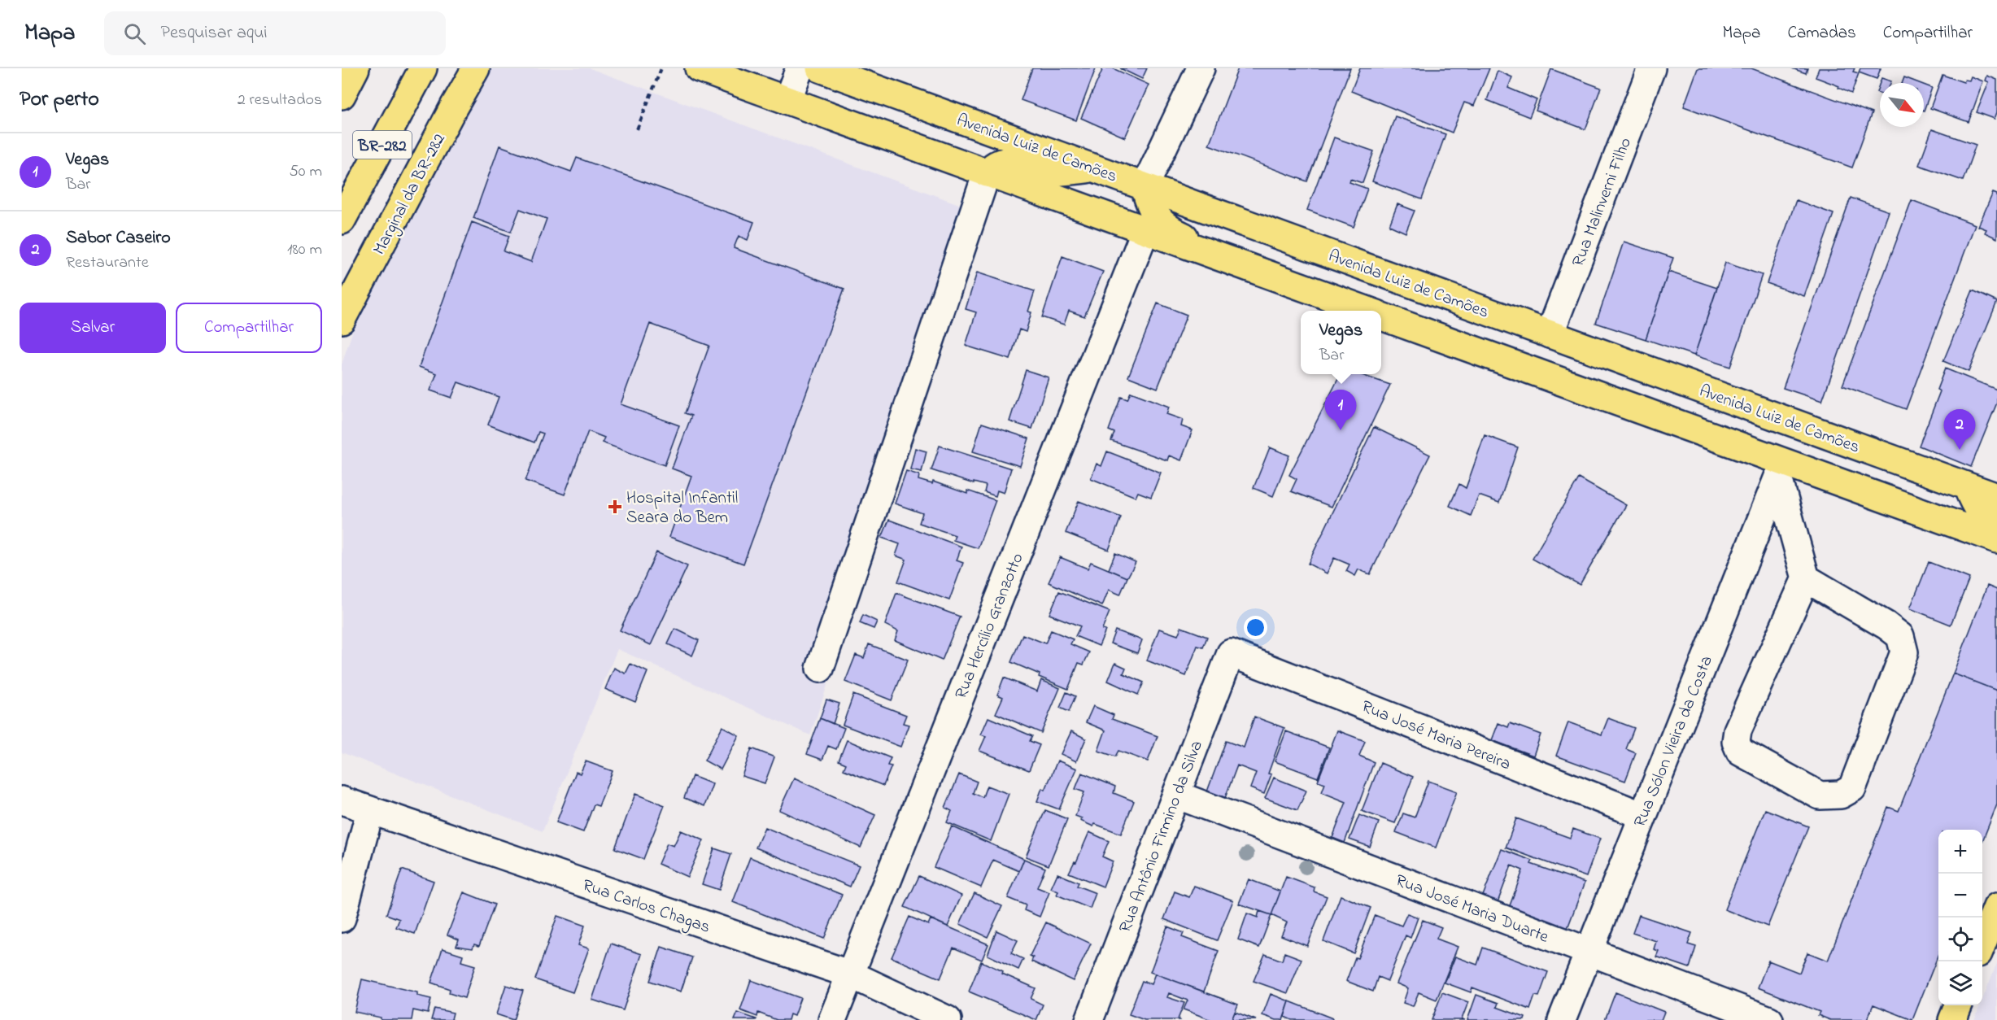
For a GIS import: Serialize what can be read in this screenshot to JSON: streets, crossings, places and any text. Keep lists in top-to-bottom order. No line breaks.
{"streets":{"main road":["BR-282","Avenida Luiz de Camões","Marginal da BR-282"],"street":["Rua Malinverni Filho","Rua Hercílio Granzotto","Rua José Maria Pereira","Rua Sólon Vieira da Costa","Rua Antônio Firmino da Silva","Rua Carlos Chagas","Rua José Maria Duarte"]},"crossings":[["Avenida Luiz de Camões","Rua Malinverni Filho"],["Rua Hercílio Granzotto","Rua Carlos Chagas"],["Rua José Maria Pereira","Rua Sólon Vieira da Costa"],["Rua José Maria Pereira","Rua Antônio Firmino da Silva"],["Rua Sólon Vieira da Costa","Rua José Maria Duarte"],["Rua Antônio Firmino da Silva","Rua José Maria Duarte"]],"places":{"health":["Hospital Infantil Seara do Bem"]},"north":"bottom right","page":{"header":"Mapa","search":"Pesquisar aqui","nav":["Mapa","Camadas","Compartilhar"],"heading":["Por perto","2 resultados"],"list":[{"mark":"1","name":"Vegas","note":"Bar","value":"50 m"},{"mark":"2","name":"Sabor Caseiro","note":"Restaurante","value":"180 m"}],"buttons":["Salvar","Compartilhar"],"popup":["Vegas","Bar"],"pins":["1","2"],"map_buttons":["+","−"]}}
